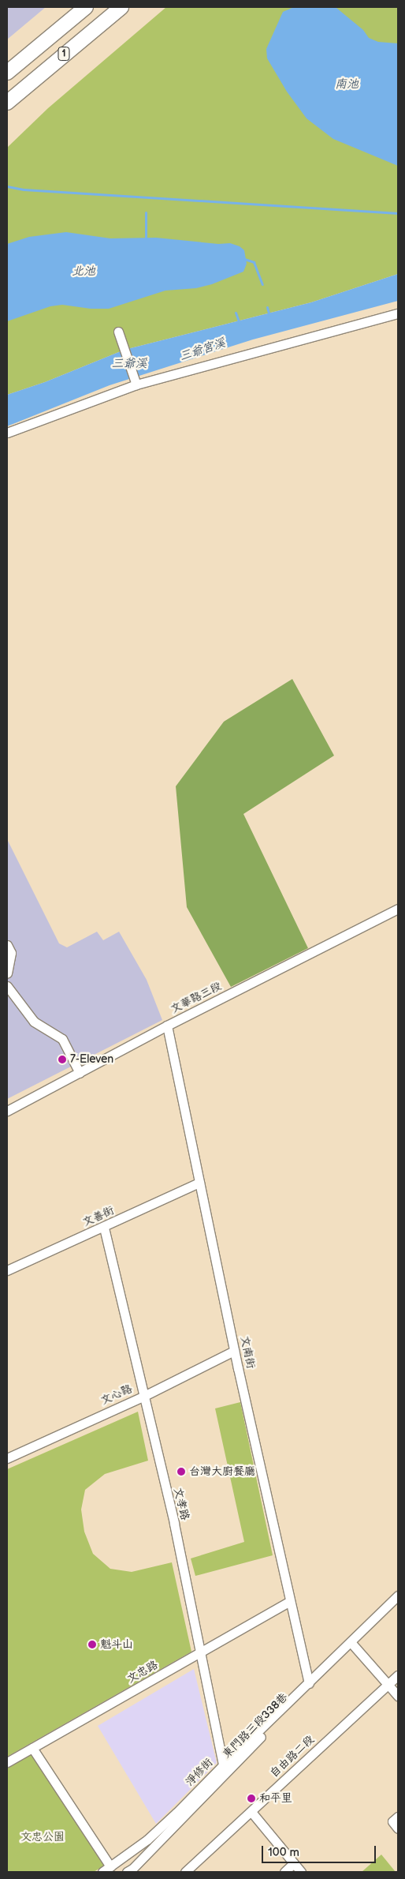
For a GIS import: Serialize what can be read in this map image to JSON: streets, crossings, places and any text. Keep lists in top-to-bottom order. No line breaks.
{"streets":{"highway":["1"],"street":["文華路三段","文善街","文南街","文心路","文孝路","文忠路","東門路三段338巷","自由路二段","淨修街"]},"crossings":[["文華路三段","文南街"],["文善街","文南街"],["文善街","文孝路"],["文南街","文心路"],["文南街","文忠路"],["文南街","東門路三段338巷"],["文南街","淨修街"],["文心路","文孝路"],["文孝路","文忠路"],["文孝路","淨修街"],["東門路三段338巷","淨修街"]],"water":["南池","北池","三爺宮溪","三爺溪"],"parks":["文忠公園"],"places":["7-Eleven","台灣大廚餐廳","魁斗山","和平里"],"scale_bar":"100 m"}
